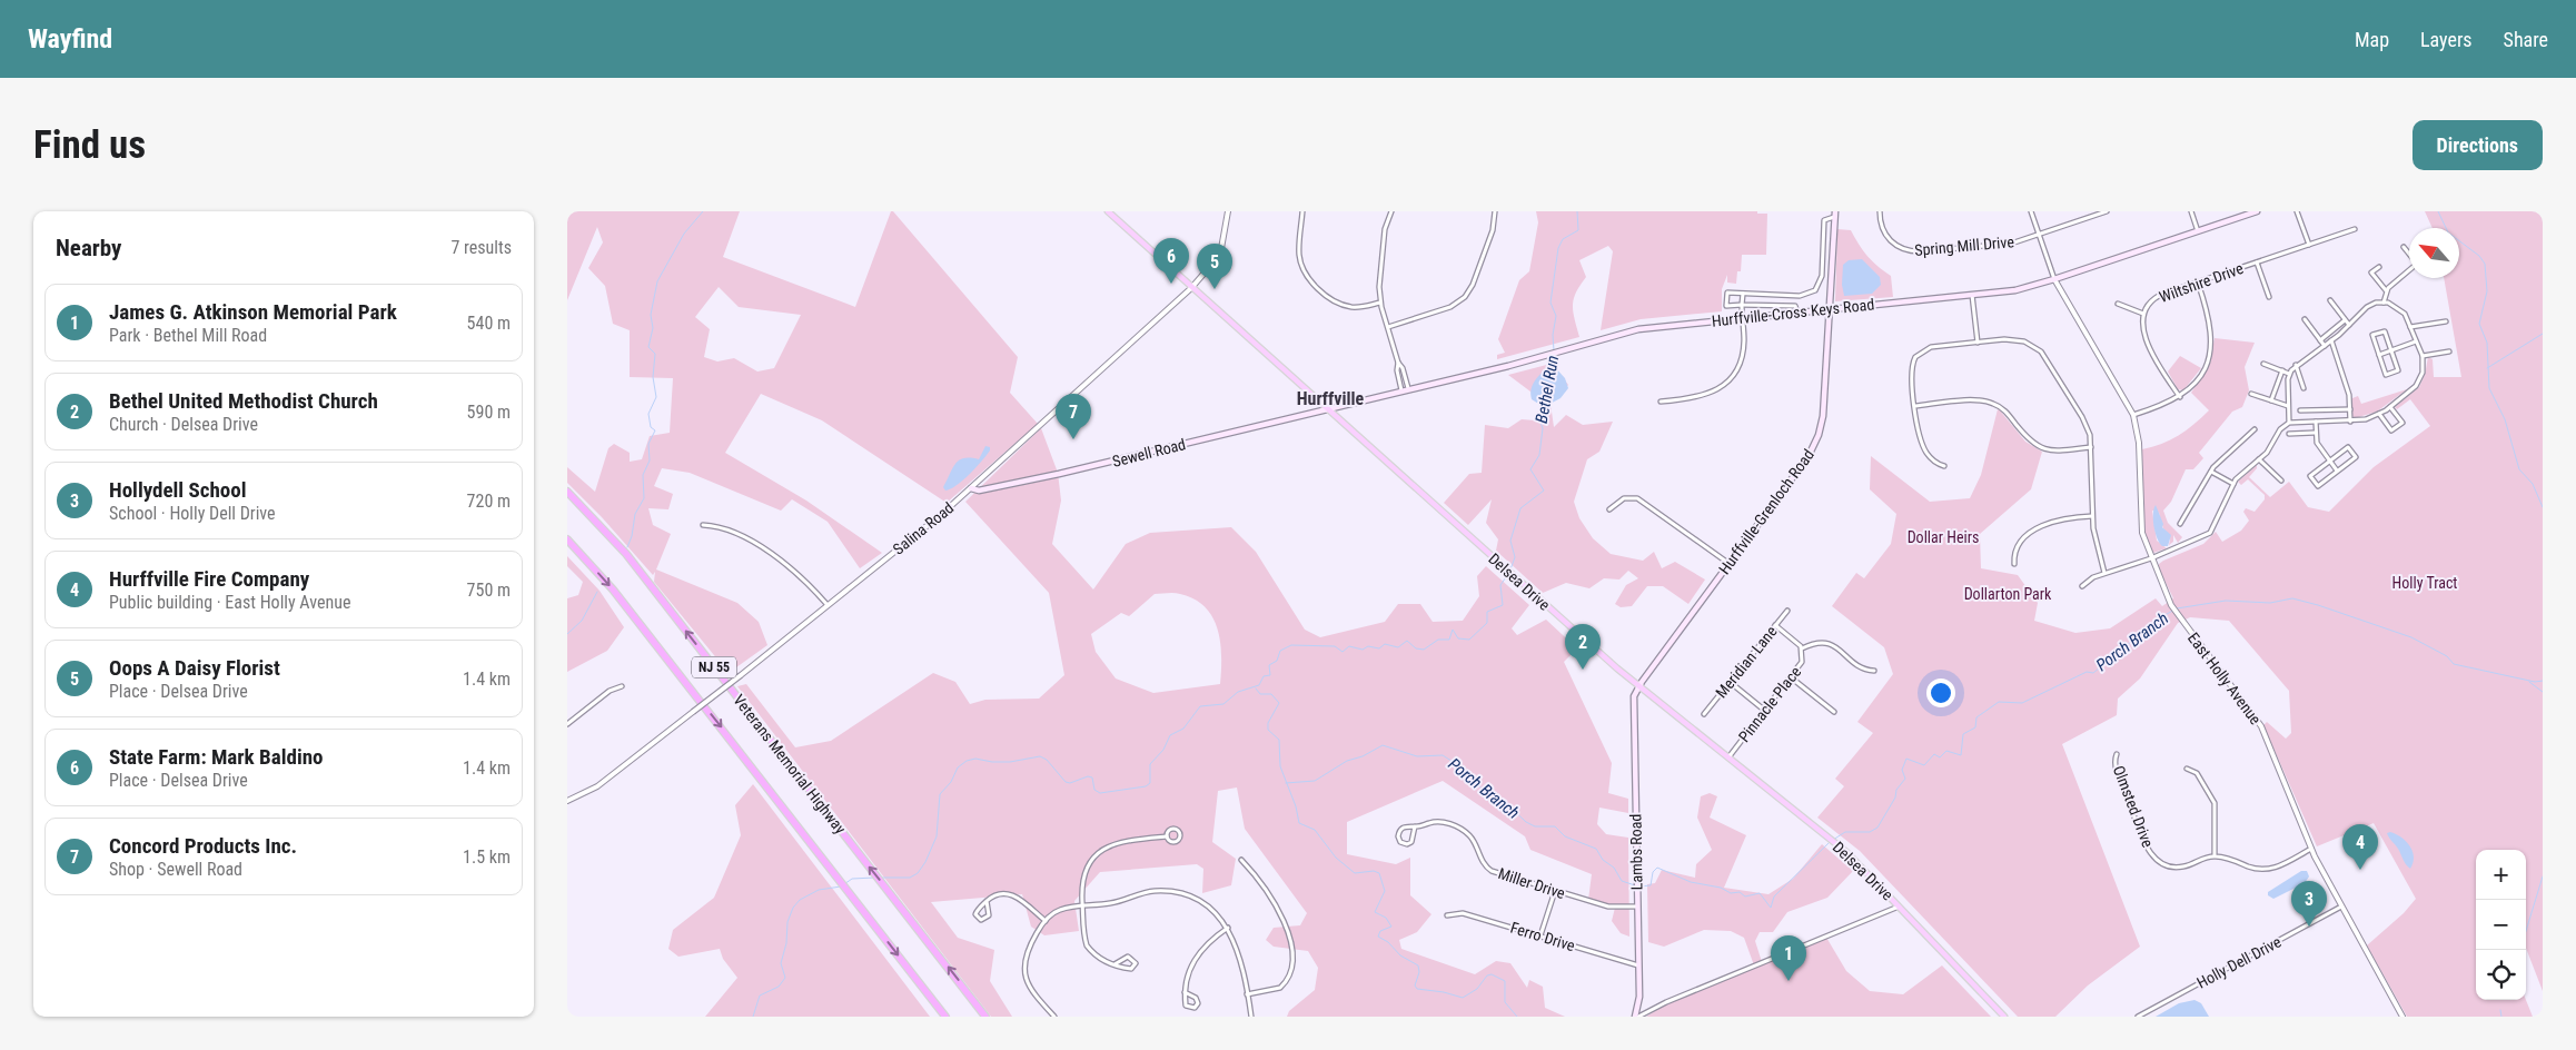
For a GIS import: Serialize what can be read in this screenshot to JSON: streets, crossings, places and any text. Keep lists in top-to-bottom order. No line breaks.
{"streets":{"highway":["NJ 55","Veterans Memorial Highway"],"main road":["Hurffville-Cross Keys Road","Sewell Road","Hurffville-Grenloch Road","Delsea Drive","Lambs Road"],"street":["Spring Mill Drive","Wiltshire Drive","Salina Road","Meridian Lane","East Holly Avenue","Pinnacle Place","Olmsted Drive","Miller Drive","Ferro Drive","Holly Dell Drive"]},"crossings":[["Spring Mill Drive","East Holly Avenue"],["Hurffville-Cross Keys Road","Sewell Road"],["Hurffville-Cross Keys Road","Hurffville-Grenloch Road"],["Hurffville-Cross Keys Road","Delsea Drive"],["Hurffville-Cross Keys Road","East Holly Avenue"],["Sewell Road","Salina Road"],["Sewell Road","Delsea Drive"],["Hurffville-Grenloch Road","Delsea Drive"],["Hurffville-Grenloch Road","Lambs Road"],["Salina Road","Delsea Drive"],["Delsea Drive","Pinnacle Place"],["Delsea Drive","Lambs Road"],["Meridian Lane","Pinnacle Place"],["East Holly Avenue","Holly Dell Drive"],["Lambs Road","Miller Drive"],["Lambs Road","Ferro Drive"]],"districts":["Hurffville"],"water":["Bethel Run","Porch Branch"],"parks":["Dollar Heirs","Holly Tract","Dollarton Park"],"north":"top left","page":{"header":"Wayfind","nav":["Map","Layers","Share"],"buttons":"Directions","title":"Find us","heading":["Nearby","7 results"],"pins":["6","5","7","2","4","3","1"],"list":[{"mark":"1","name":"James G. Atkinson Memorial Park","note":"Park · Bethel Mill Road","value":"540 m"},{"mark":"2","name":"Bethel United Methodist Church","note":"Church · Delsea Drive","value":"590 m"},{"mark":"3","name":"Hollydell School","note":"School · Holly Dell Drive","value":"720 m"},{"mark":"4","name":"Hurffville Fire Company","note":"Public building · East Holly Avenue","value":"750 m"},{"mark":"5","name":"Oops A Daisy Florist","note":"Place · Delsea Drive","value":"1.4 km"},{"mark":"6","name":"State Farm: Mark Baldino","note":"Place · Delsea Drive","value":"1.4 km"},{"mark":"7","name":"Concord Products Inc.","note":"Shop · Sewell Road","value":"1.5 km"}],"map_buttons":["+","−"]}}
